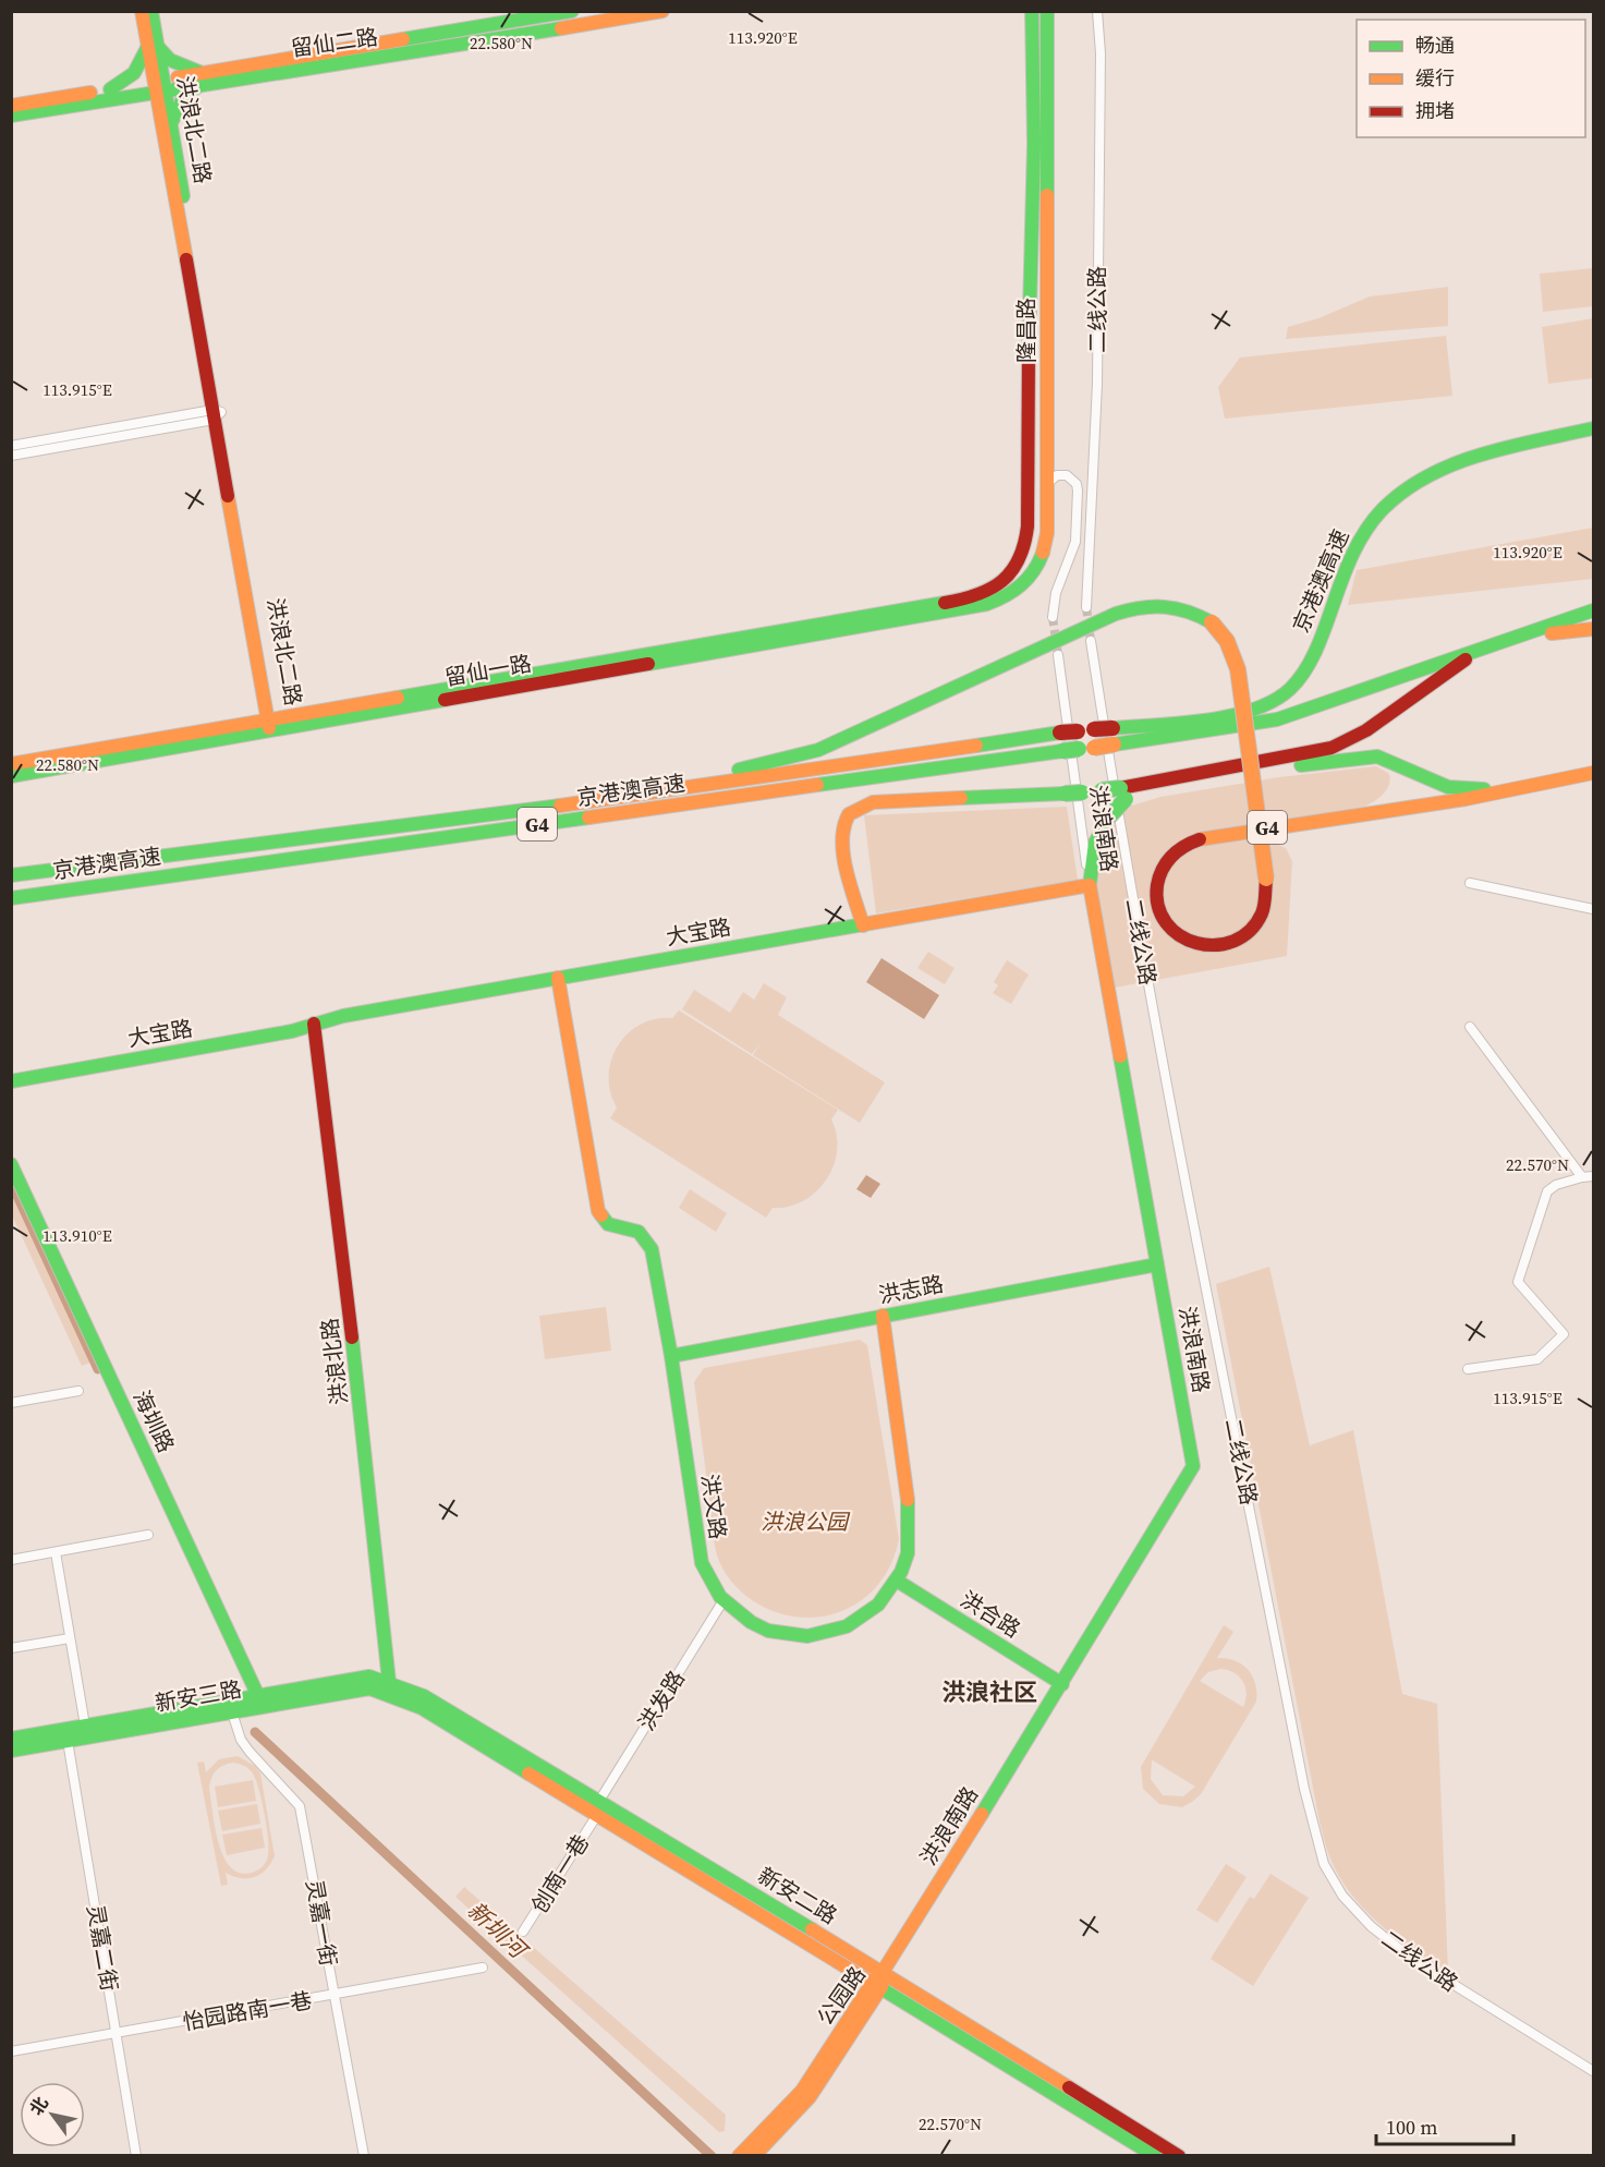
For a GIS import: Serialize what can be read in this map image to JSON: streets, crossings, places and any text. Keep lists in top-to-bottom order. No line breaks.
{"streets":{"main road":["留仙二路","洪浪北二路","隆昌路","京港澳高速","留仙一路","G4","洪浪南路","大宝路","洪志路","洪浪北路","海圳路","洪文路","洪合路","新安三路","新安二路","公园路"],"street":["二线公路","洪发路","创南一巷","灵嘉一街","灵嘉二街","怡园路南一巷"]},"crossings":[["留仙二路","洪浪北二路"],["洪浪北二路","留仙一路"],["隆昌路","留仙一路"],["京港澳高速","G4"],["洪浪南路","大宝路"],["洪浪南路","洪志路"],["洪浪南路","洪合路"],["洪浪南路","新安二路"],["洪浪南路","公园路"],["大宝路","洪浪北路"],["大宝路","洪文路"],["洪志路","洪文路"],["洪浪北路","新安三路"],["洪浪北路","新安二路"],["海圳路","新安三路"],["洪文路","洪合路"],["洪文路","洪发路"],["新安三路","新安二路"],["新安三路","灵嘉一街"],["新安三路","灵嘉二街"],["洪发路","创南一巷"],["洪发路","新安二路"],["创南一巷","新安二路"],["新安二路","公园路"],["灵嘉一街","怡园路南一巷"],["灵嘉二街","怡园路南一巷"]],"districts":["洪浪社区"],"water":["新圳河"],"parks":["洪浪公园"],"legend":["畅通","缓行","拥堵"],"scale_bar":"100 m","north":"top left","coordinates":["113.920°E","22.580°N","113.915°E","22.570°N","113.910°E"]}
